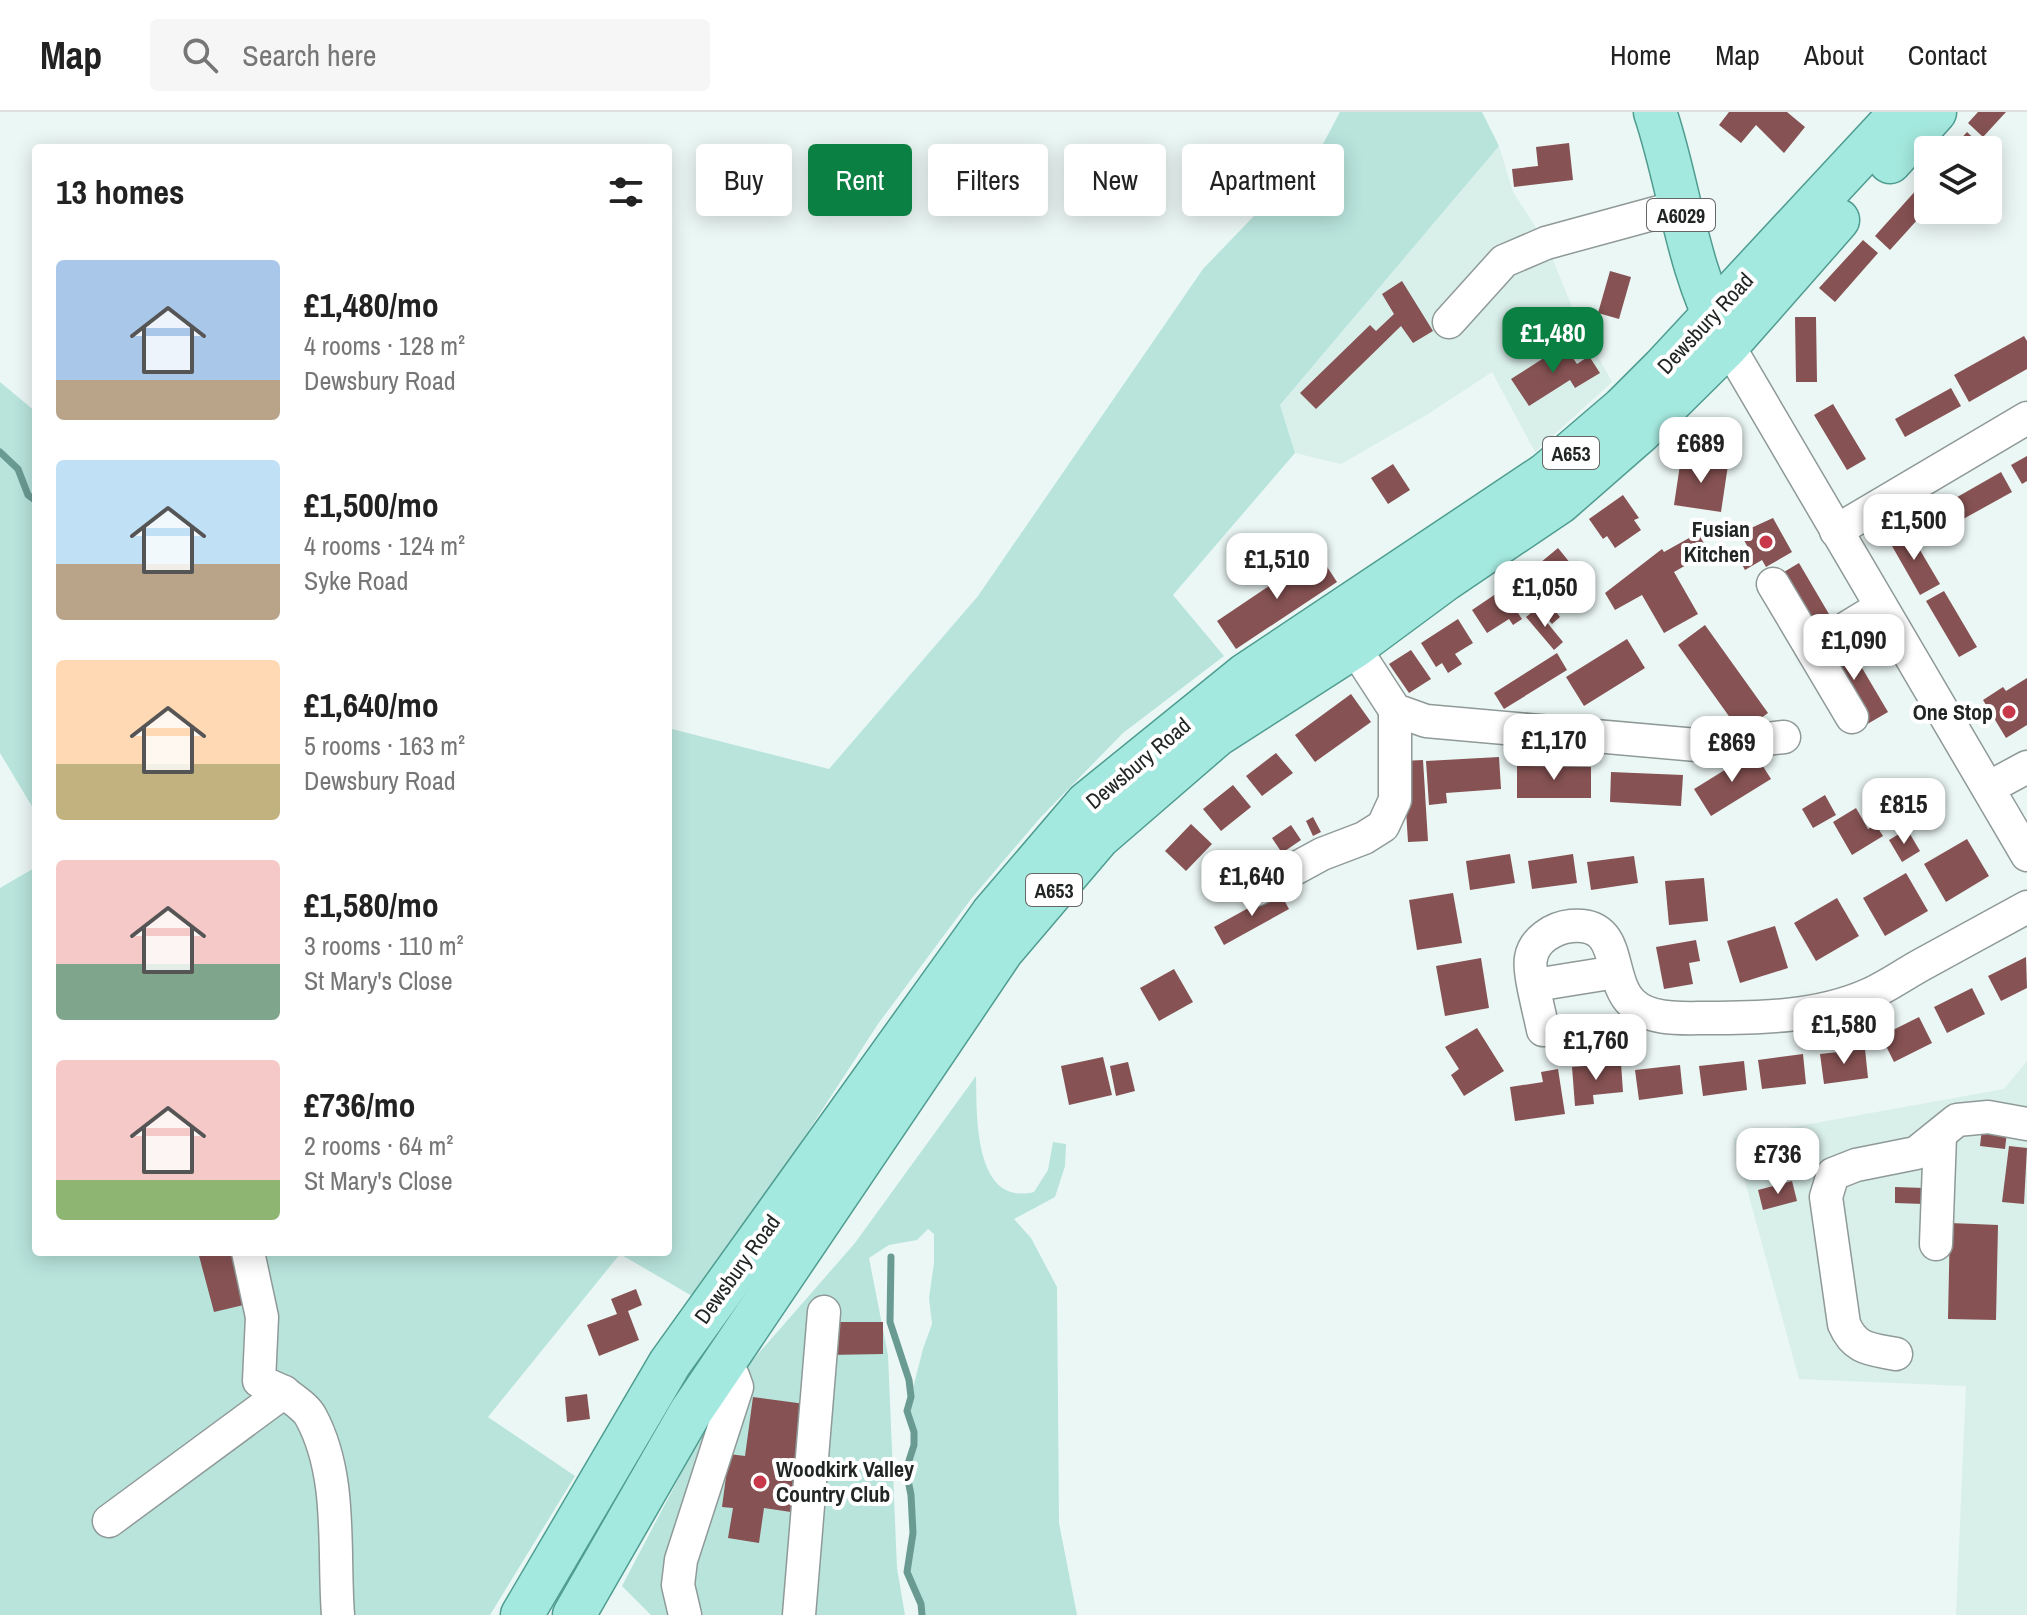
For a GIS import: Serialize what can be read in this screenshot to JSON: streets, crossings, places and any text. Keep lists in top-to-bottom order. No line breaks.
{"streets":{"main road":["A6029","Dewsbury Road","A653"]},"crossings":[["A6029","Dewsbury Road"]],"places":["Fusian Kitchen","One Stop","Woodkirk Valley Country Club"],"page":{"header":"Map","search":"Search here","nav":["Home","Map","About","Contact"],"chip":["Buy","Rent","Filters","New","Apartment"],"heading":"13 homes","list":[{"name":"£1,480/mo","note":"4 rooms · 128 m² · Dewsbury Road"},{"name":"£1,500/mo","note":"4 rooms · 124 m² · Syke Road"},{"name":"£1,640/mo","note":"5 rooms · 163 m² · Dewsbury Road"},{"name":"£1,580/mo","note":"3 rooms · 110 m² · St Mary's Close"},{"name":"£736/mo","note":"2 rooms · 64 m² · St Mary's Close"}],"price":["£1,480","£689","£1,500","£1,510","£1,050","£1,090","£1,170","£869","£815","£1,640","£1,580","£1,760","£736"]}}
